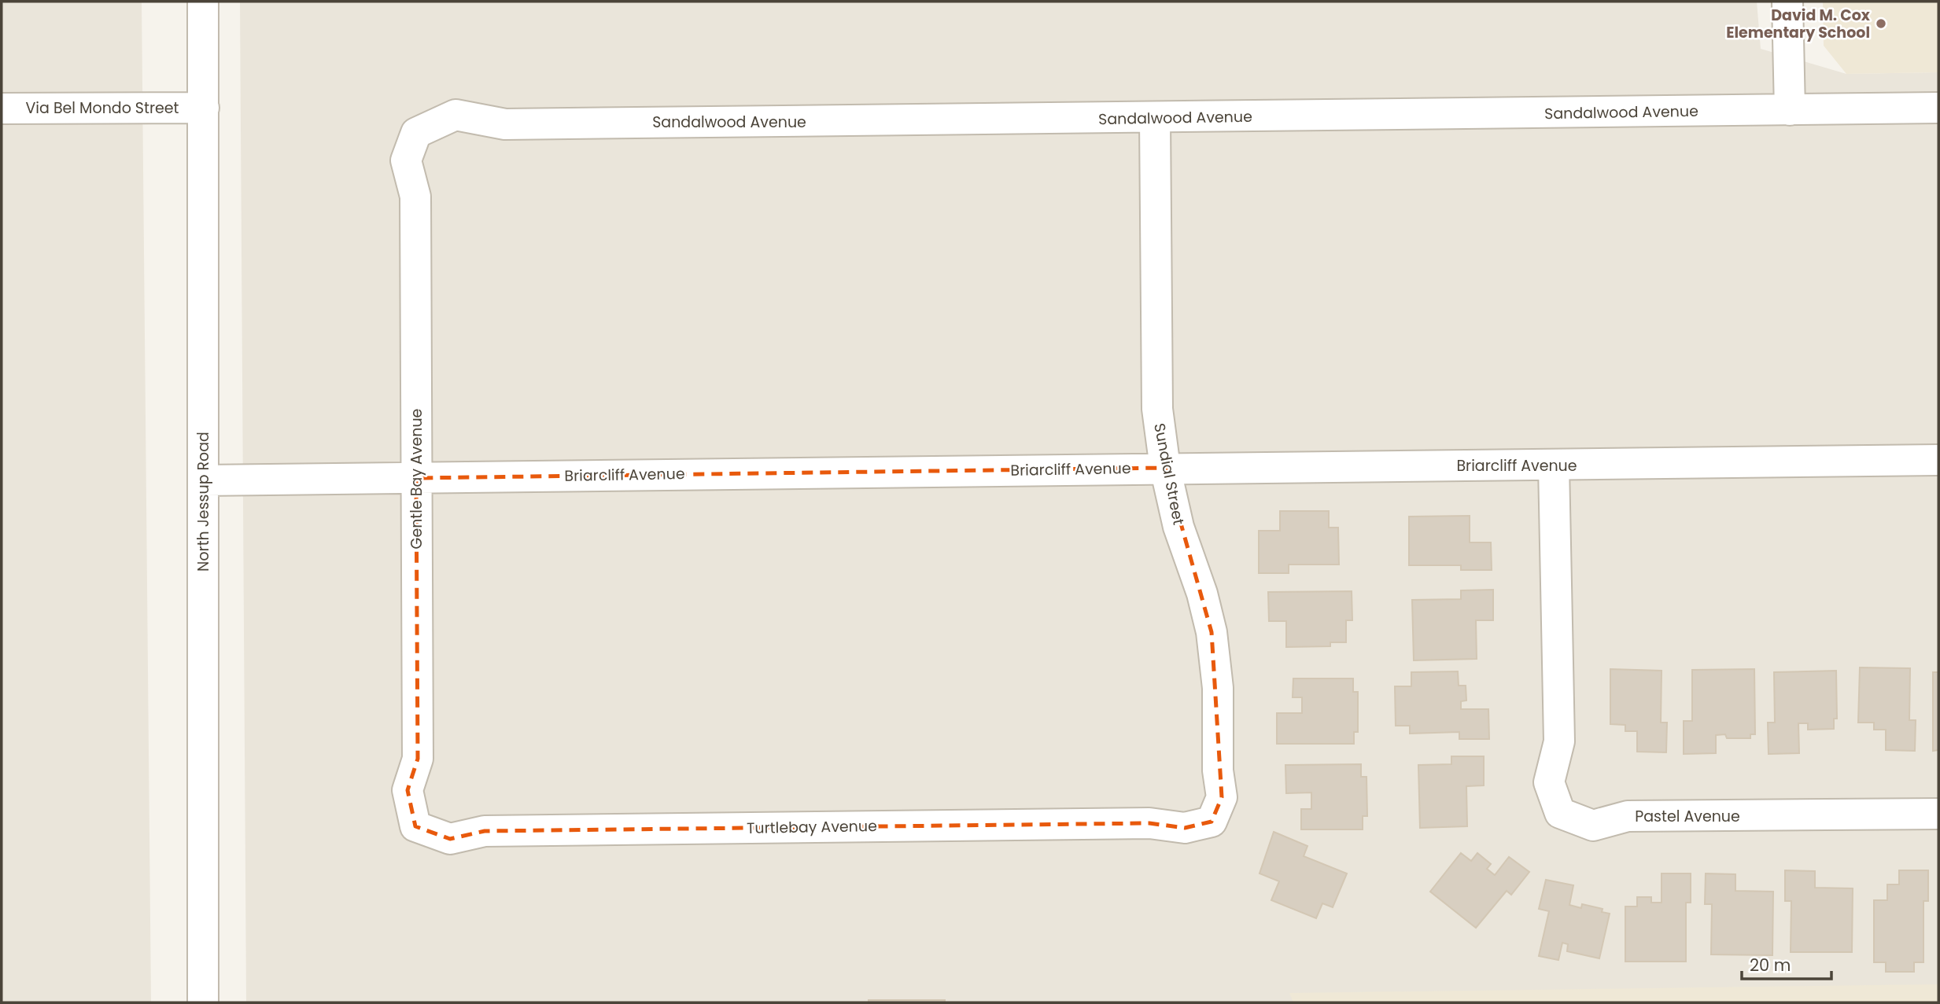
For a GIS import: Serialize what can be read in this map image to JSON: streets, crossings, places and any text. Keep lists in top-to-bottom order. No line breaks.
{"streets":{"street":["Via Bel Mondo Street","Sandalwood Avenue","Briarcliff Avenue","Sundial Street","Gentle Bay Avenue","North Jessup Road","Pastel Avenue","Turtlebay Avenue"]},"crossings":[["Via Bel Mondo Street","North Jessup Road"],["Sandalwood Avenue","Sundial Street"],["Sandalwood Avenue","Gentle Bay Avenue"],["Briarcliff Avenue","Sundial Street"],["Briarcliff Avenue","Gentle Bay Avenue"],["Briarcliff Avenue","North Jessup Road"],["Briarcliff Avenue","Pastel Avenue"],["Sundial Street","Turtlebay Avenue"],["Gentle Bay Avenue","Turtlebay Avenue"]],"places":["David M. Cox Elementary School"],"scale_bar":"20 m"}
